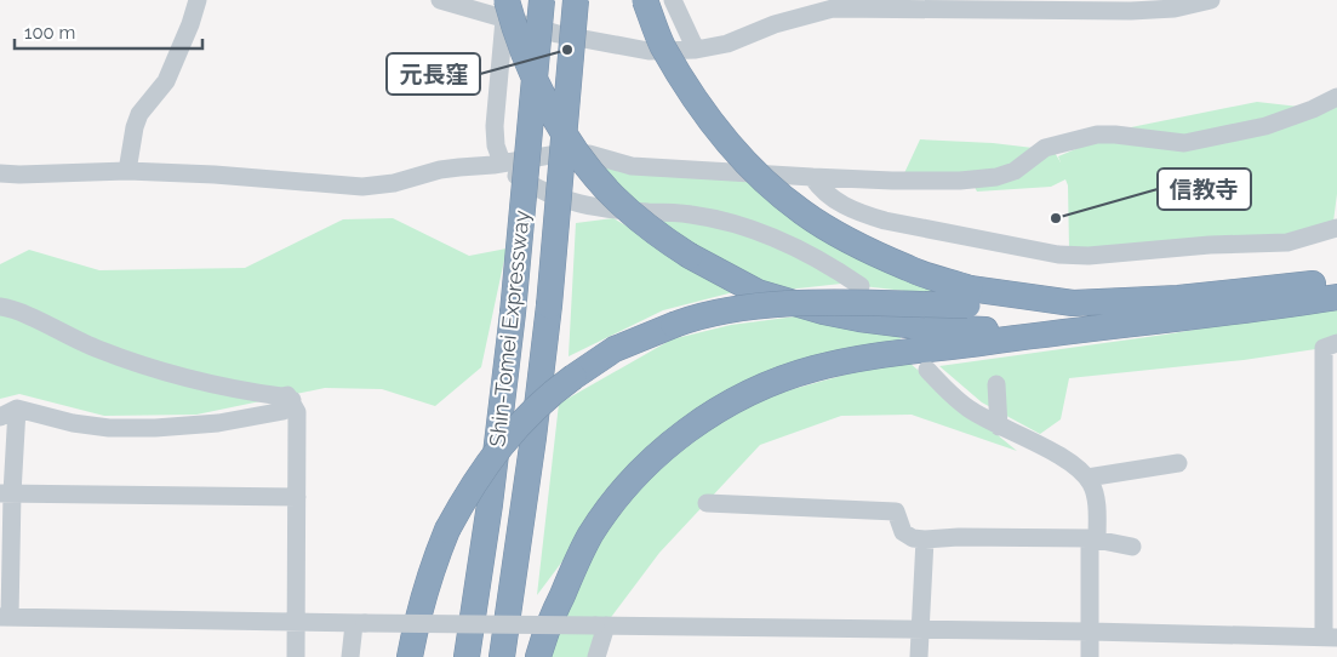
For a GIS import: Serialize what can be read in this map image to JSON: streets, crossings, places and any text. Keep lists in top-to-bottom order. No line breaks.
{"streets":{"highway":["Shin-Tomei Expressway"]},"places":["元長窪","信教寺"],"scale_bar":"100 m"}
